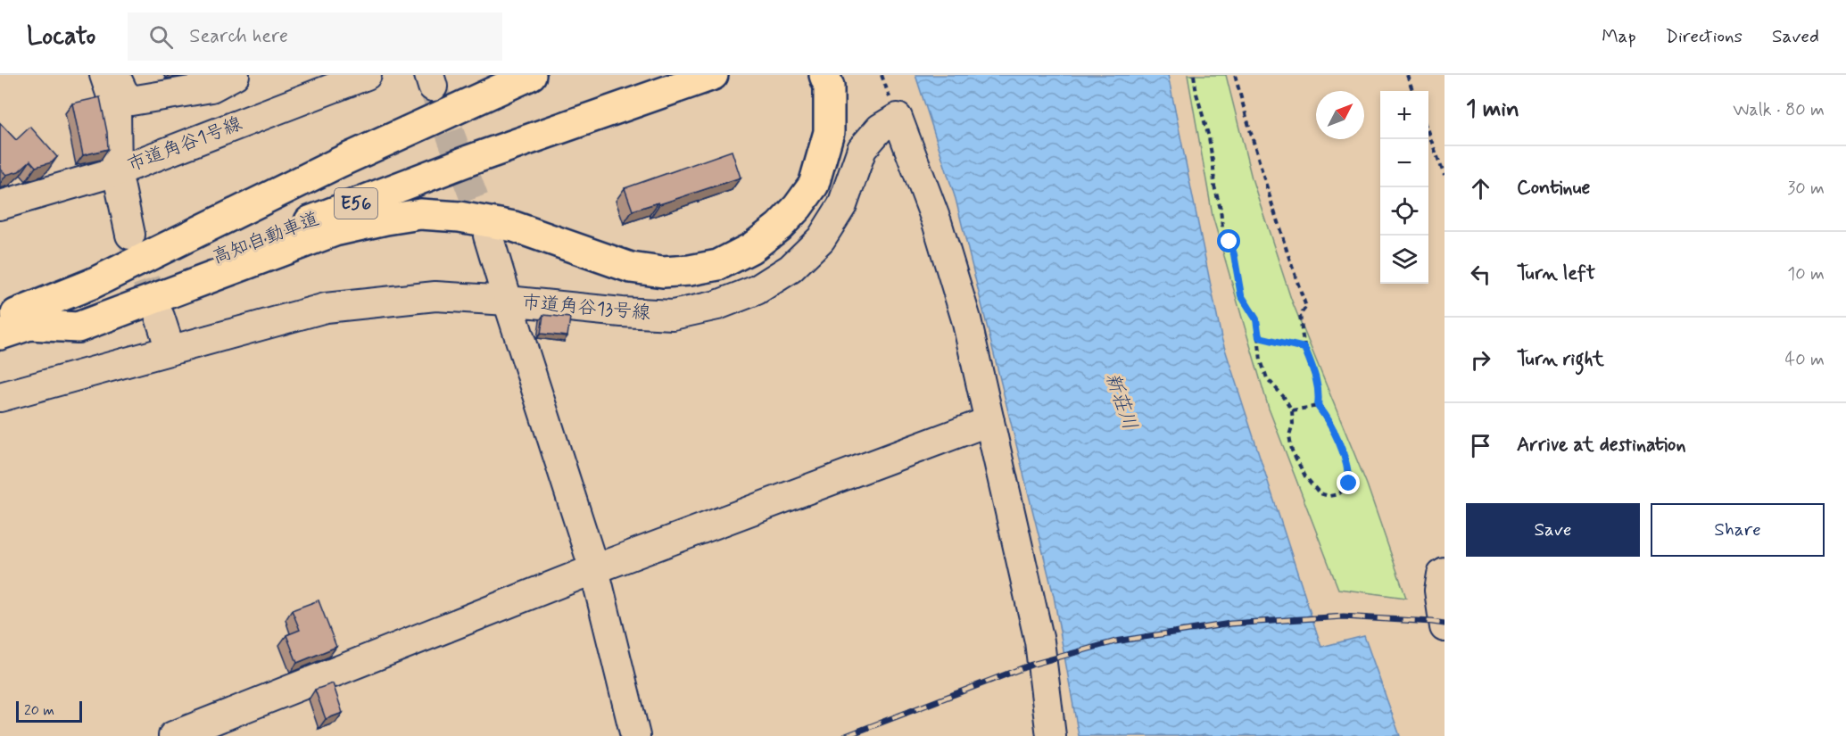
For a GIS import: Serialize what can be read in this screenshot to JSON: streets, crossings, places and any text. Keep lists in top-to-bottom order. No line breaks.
{"streets":{"highway":["E56","高知自動車道"],"street":["市道角谷1号線","市道角谷13号線"]},"water":["新荘川"],"scale_bar":"20 m","north":"top right","page":{"header":"Locato","search":"Search here","nav":["Map","Directions","Saved"],"heading":["1 min","Walk · 80 m"],"map_buttons":["+","−"],"list":[["Continue","30 m"],["Turn left","10 m"],["Turn right","40 m"],"Arrive at destination"],"buttons":["Save","Share"],"scale":"20 m"}}
